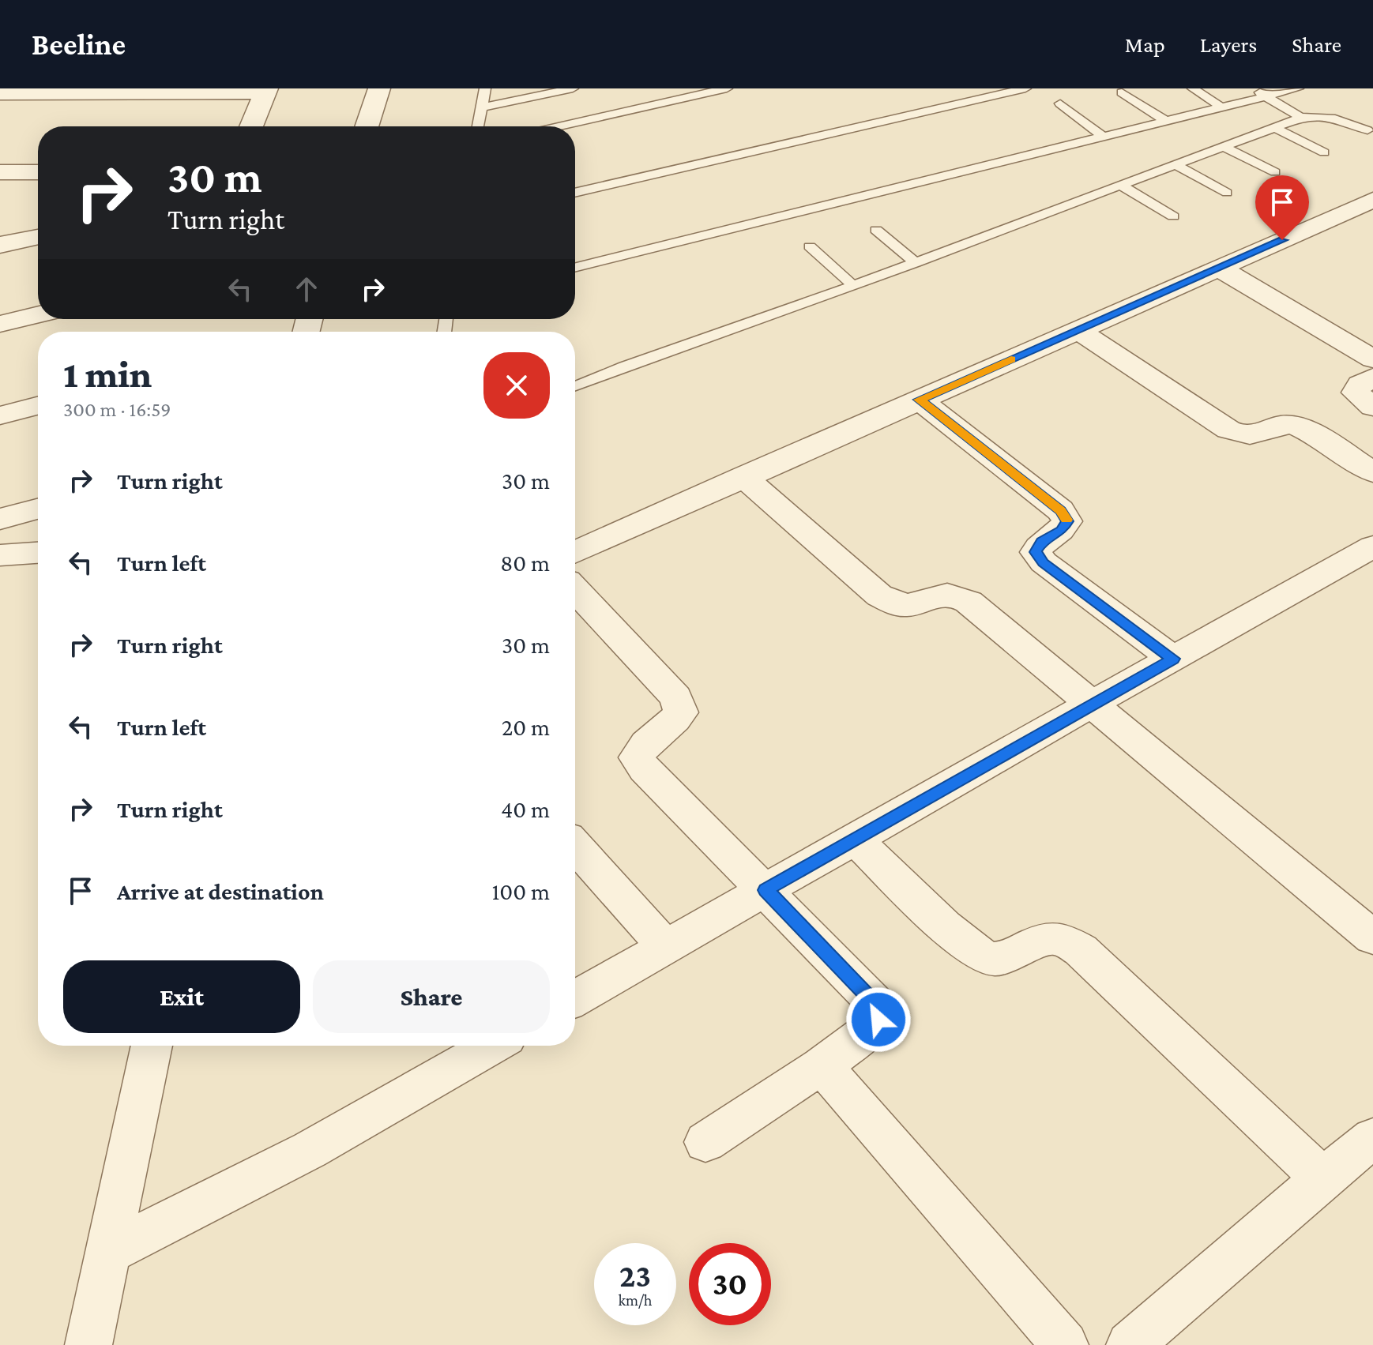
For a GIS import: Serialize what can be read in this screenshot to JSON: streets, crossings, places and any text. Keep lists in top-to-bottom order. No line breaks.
{"page":{"header":"Beeline","nav":["Map","Layers","Share"],"turn":["30 m","Turn right"],"heading":["1 min","300 m · 16:59"],"list":[{"name":"Turn right","value":"30 m"},{"name":"Turn left","value":"80 m"},{"name":"Turn right","value":"30 m"},{"name":"Turn left","value":"20 m"},{"name":"Turn right","value":"40 m"},{"name":"Arrive at destination","value":"100 m"}],"buttons":["Exit","Share"],"speed":"23 km/h","limit":"30"}}
